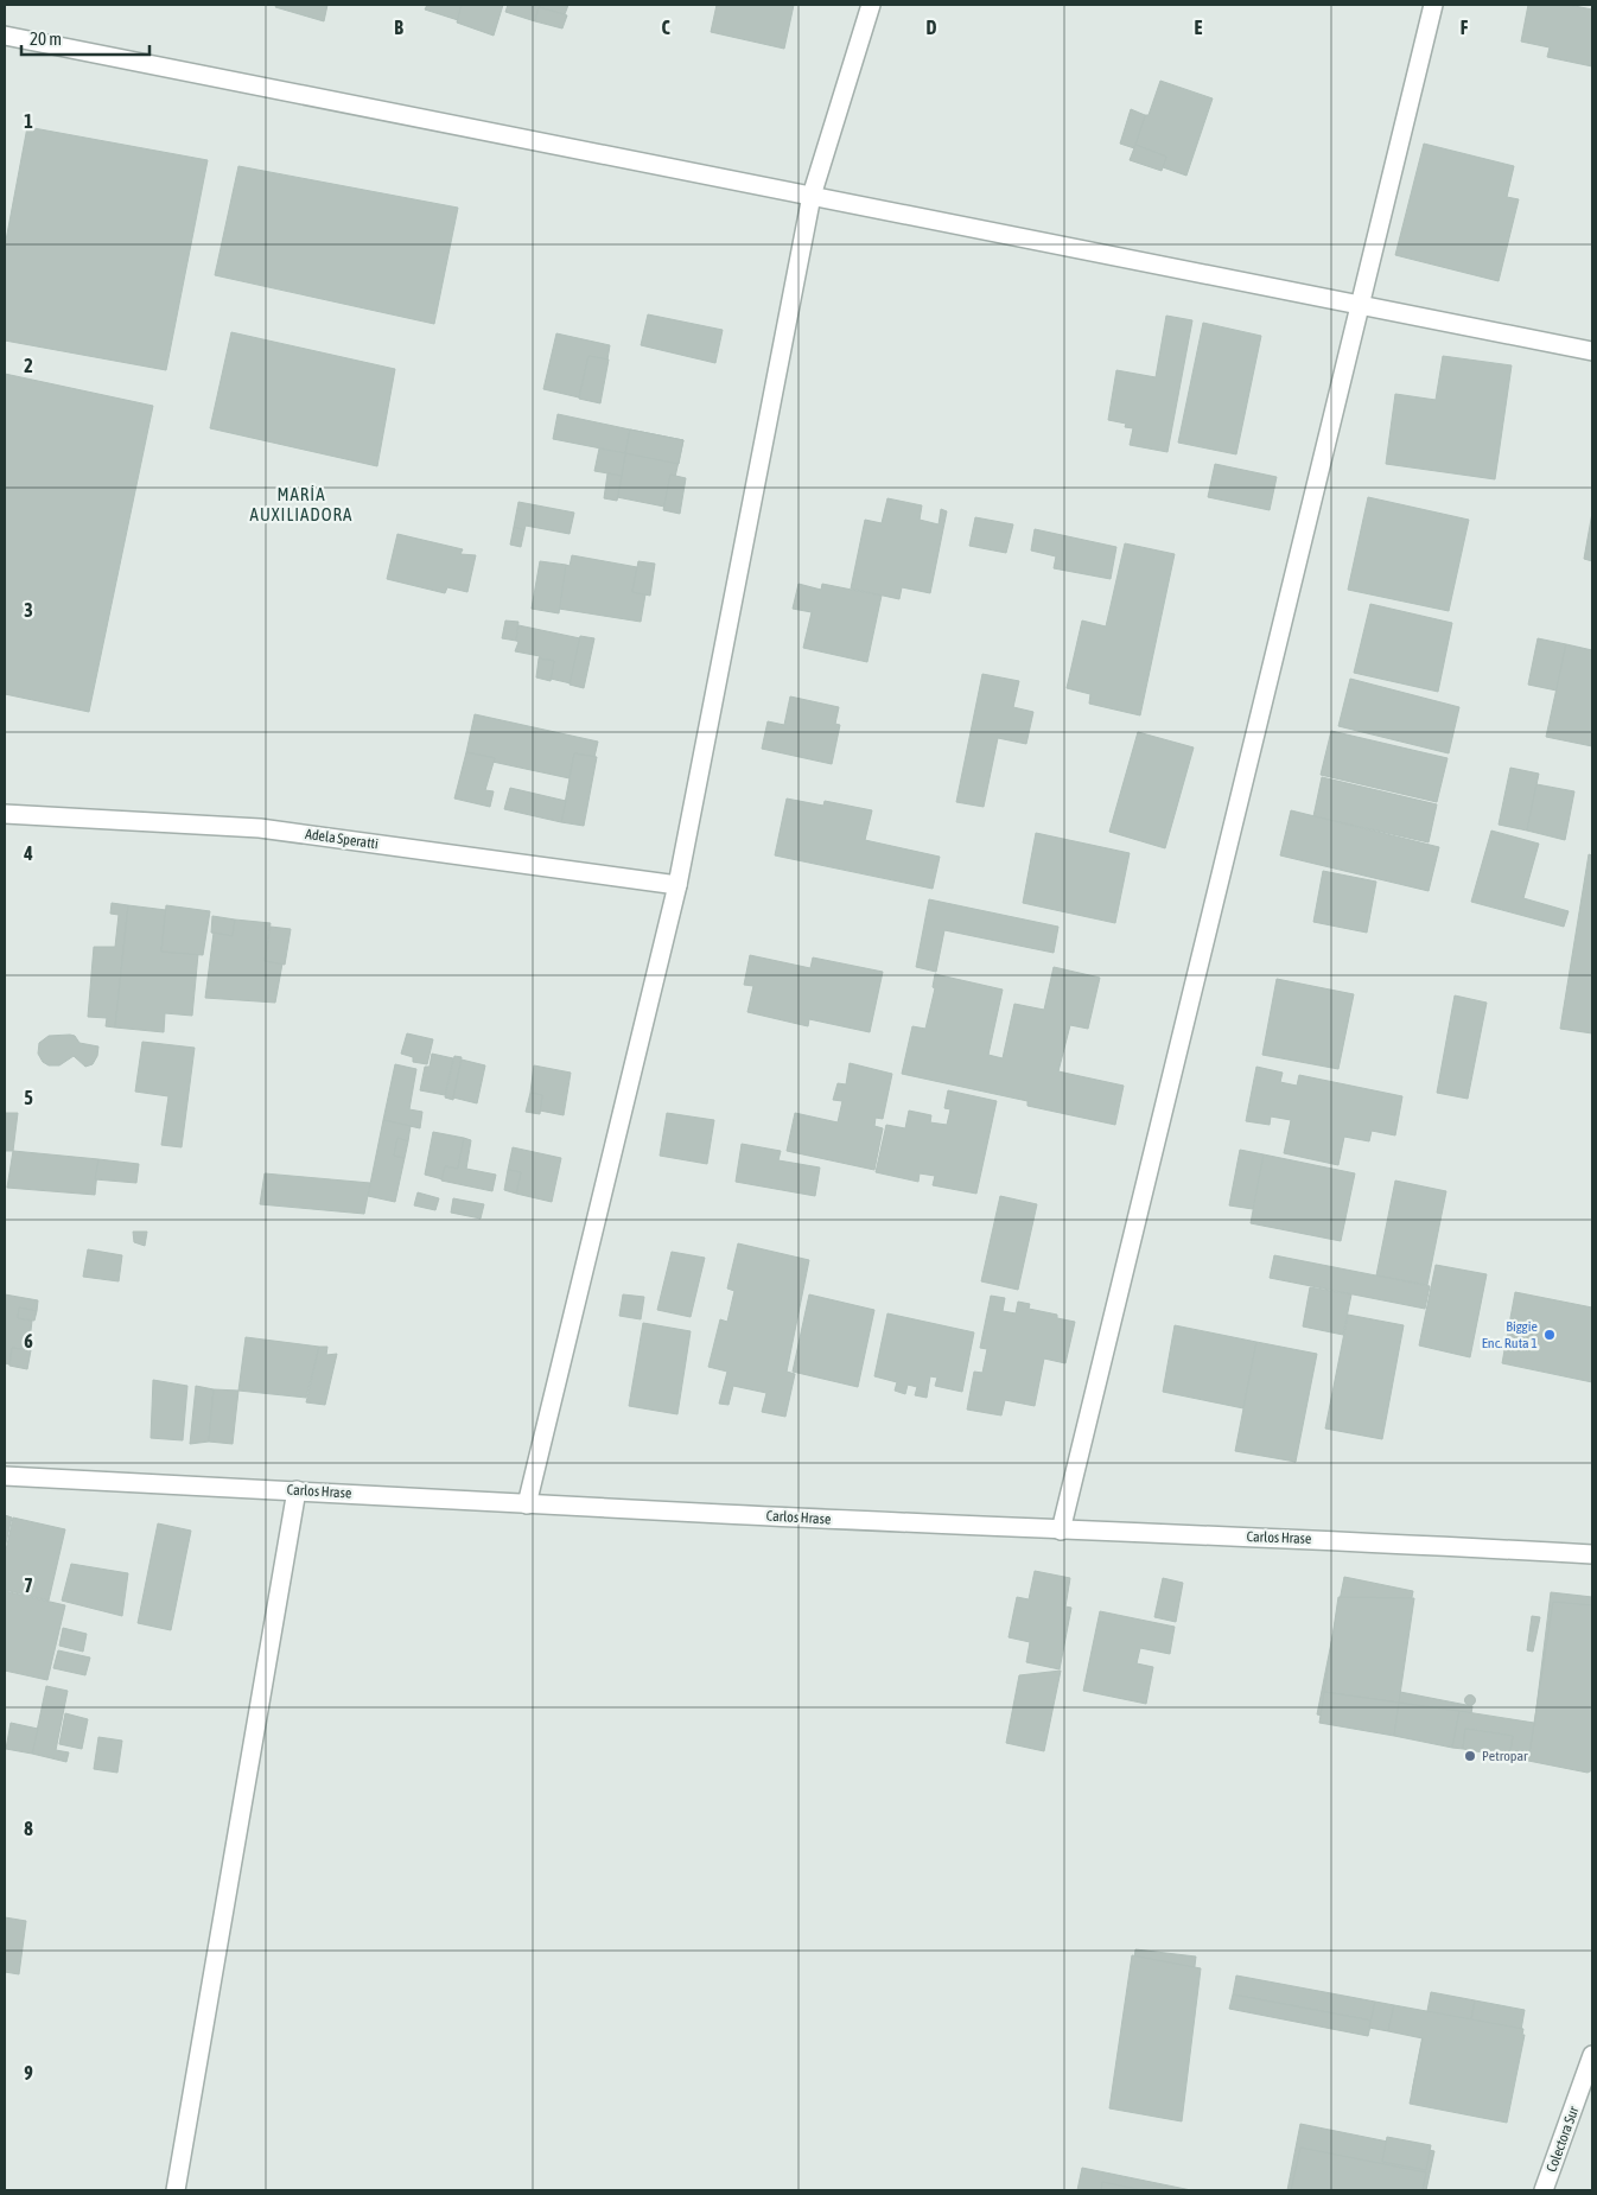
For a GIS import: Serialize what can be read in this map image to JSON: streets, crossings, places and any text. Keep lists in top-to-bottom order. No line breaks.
{"streets":{"street":["Adela Speratti","Carlos Hrase","Colectora Sur"]},"districts":["MARÍA AUXILIADORA"],"places":["Biggie Enc. Ruta 1","Petropar"],"scale_bar":"20 m","grid":{"columns":["B","C","D","E","F"],"rows":["1","2","3","4","5","6","7","8","9"]}}
